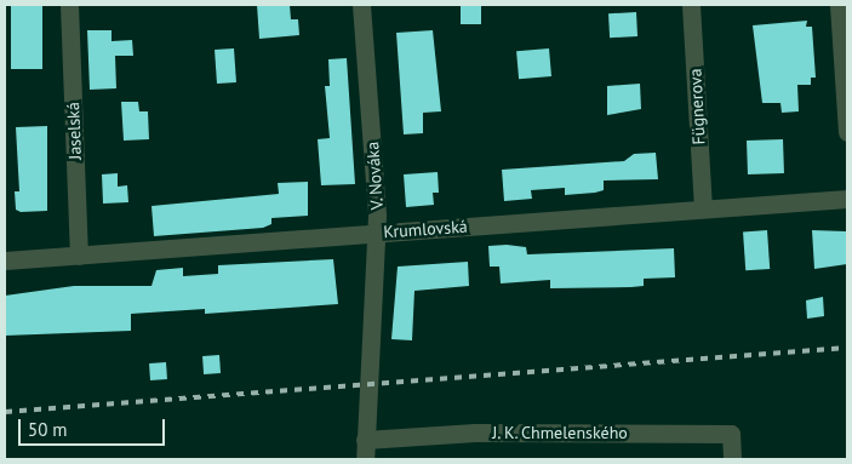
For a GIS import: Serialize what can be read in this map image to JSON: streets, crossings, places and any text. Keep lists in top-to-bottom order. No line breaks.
{"streets":{"street":["Fügnerova","Jaselská","V. Nováka","Krumlovská","J. K. Chmelenského"]},"crossings":[["Fügnerova","Krumlovská"],["Jaselská","Krumlovská"],["V. Nováka","Krumlovská"],["V. Nováka","J. K. Chmelenského"]],"scale_bar":"50 m"}
